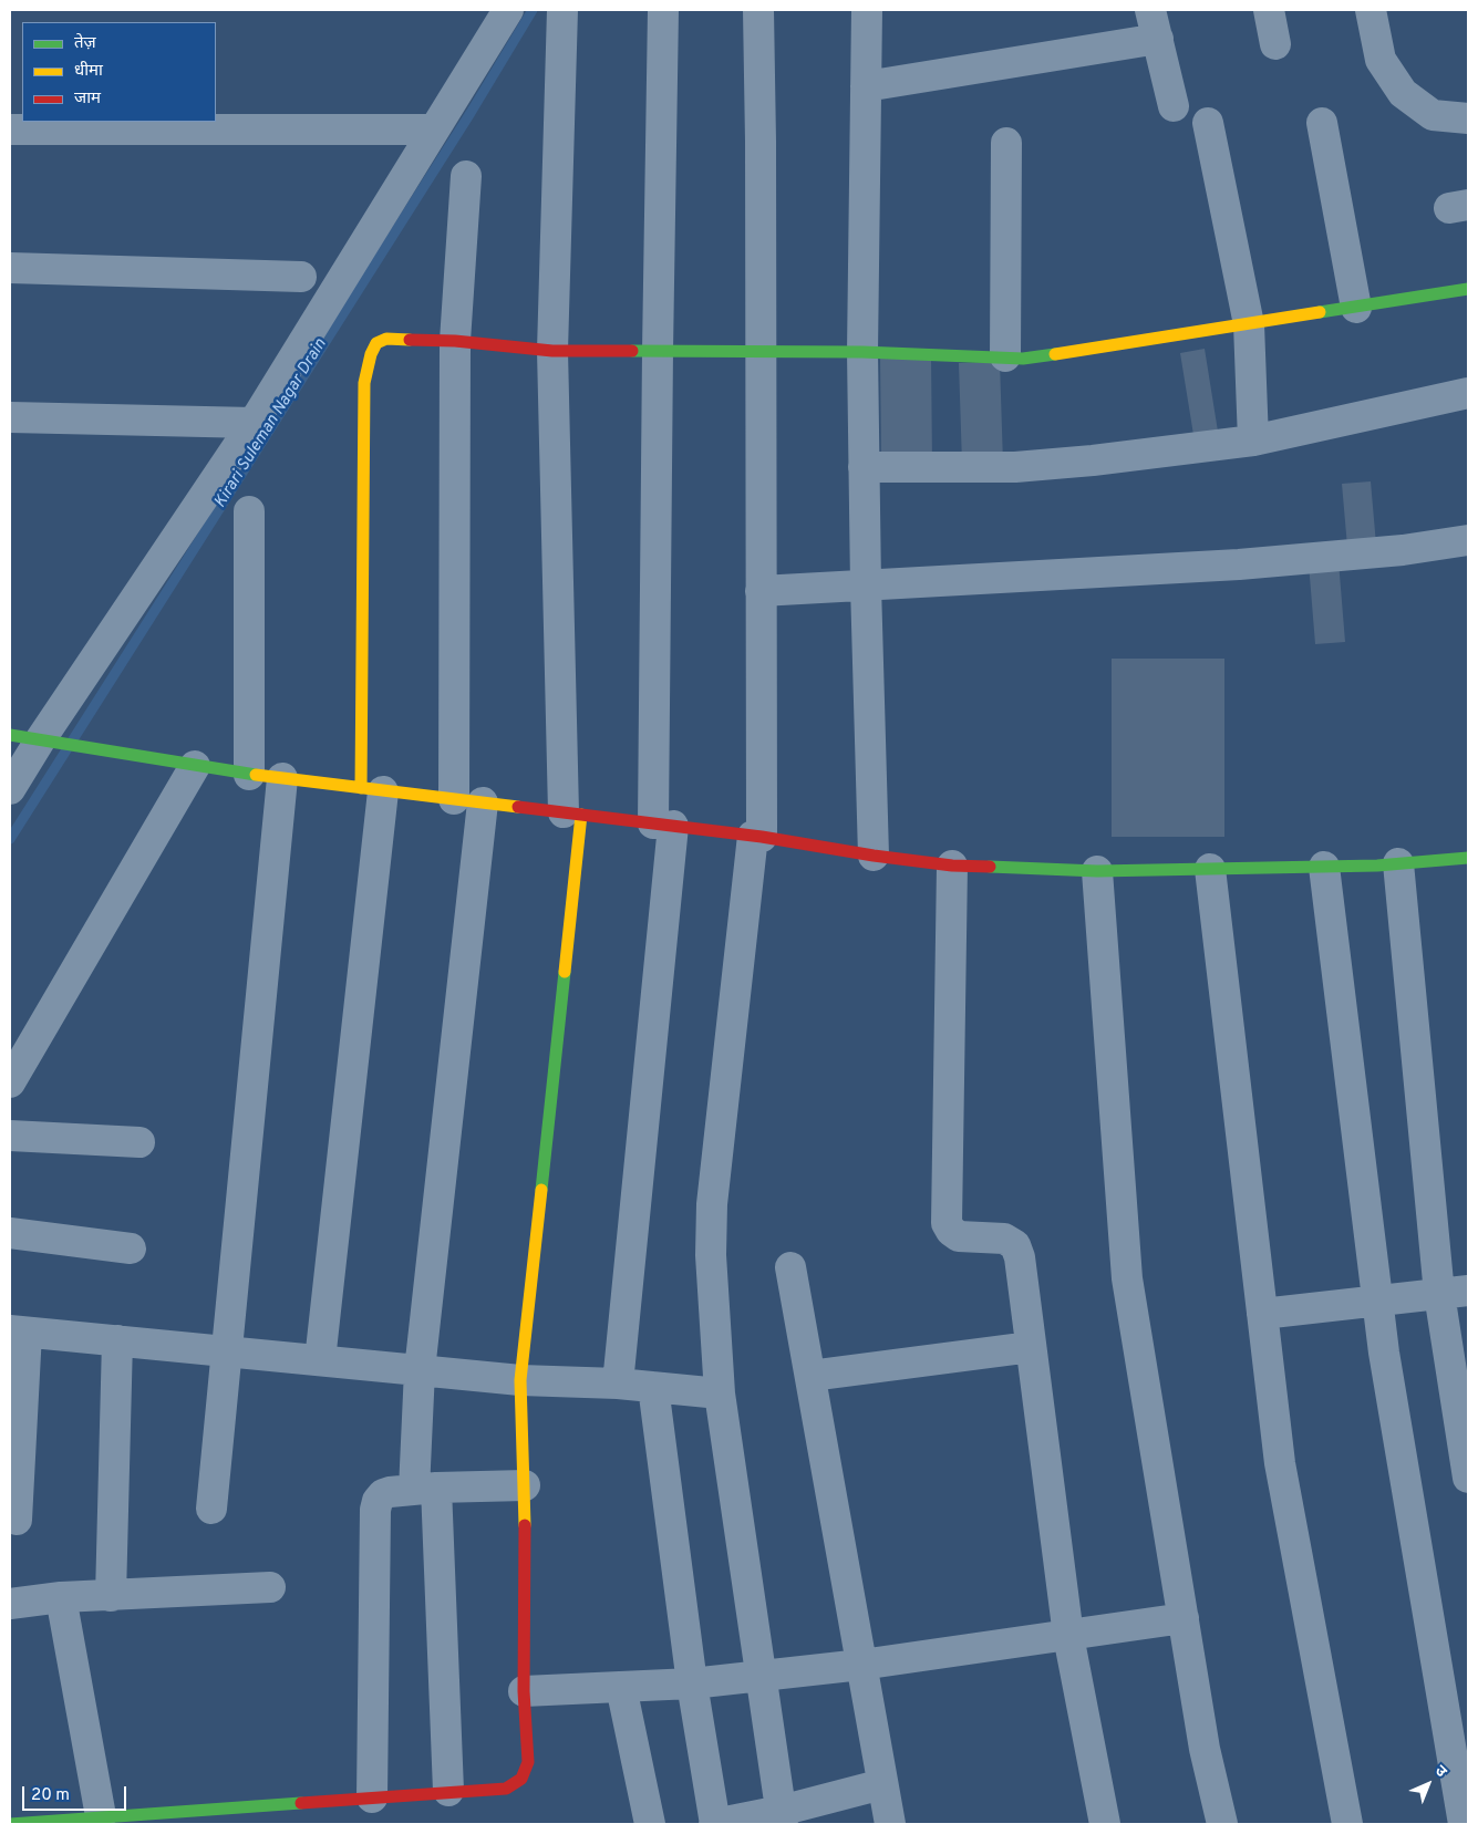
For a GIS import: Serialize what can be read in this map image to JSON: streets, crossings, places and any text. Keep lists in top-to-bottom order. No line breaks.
{"water":["Kirari Suleman Nagar Drain"],"legend":["तेज़","धीमा","जाम"],"scale_bar":"20 m","north":"top right"}
